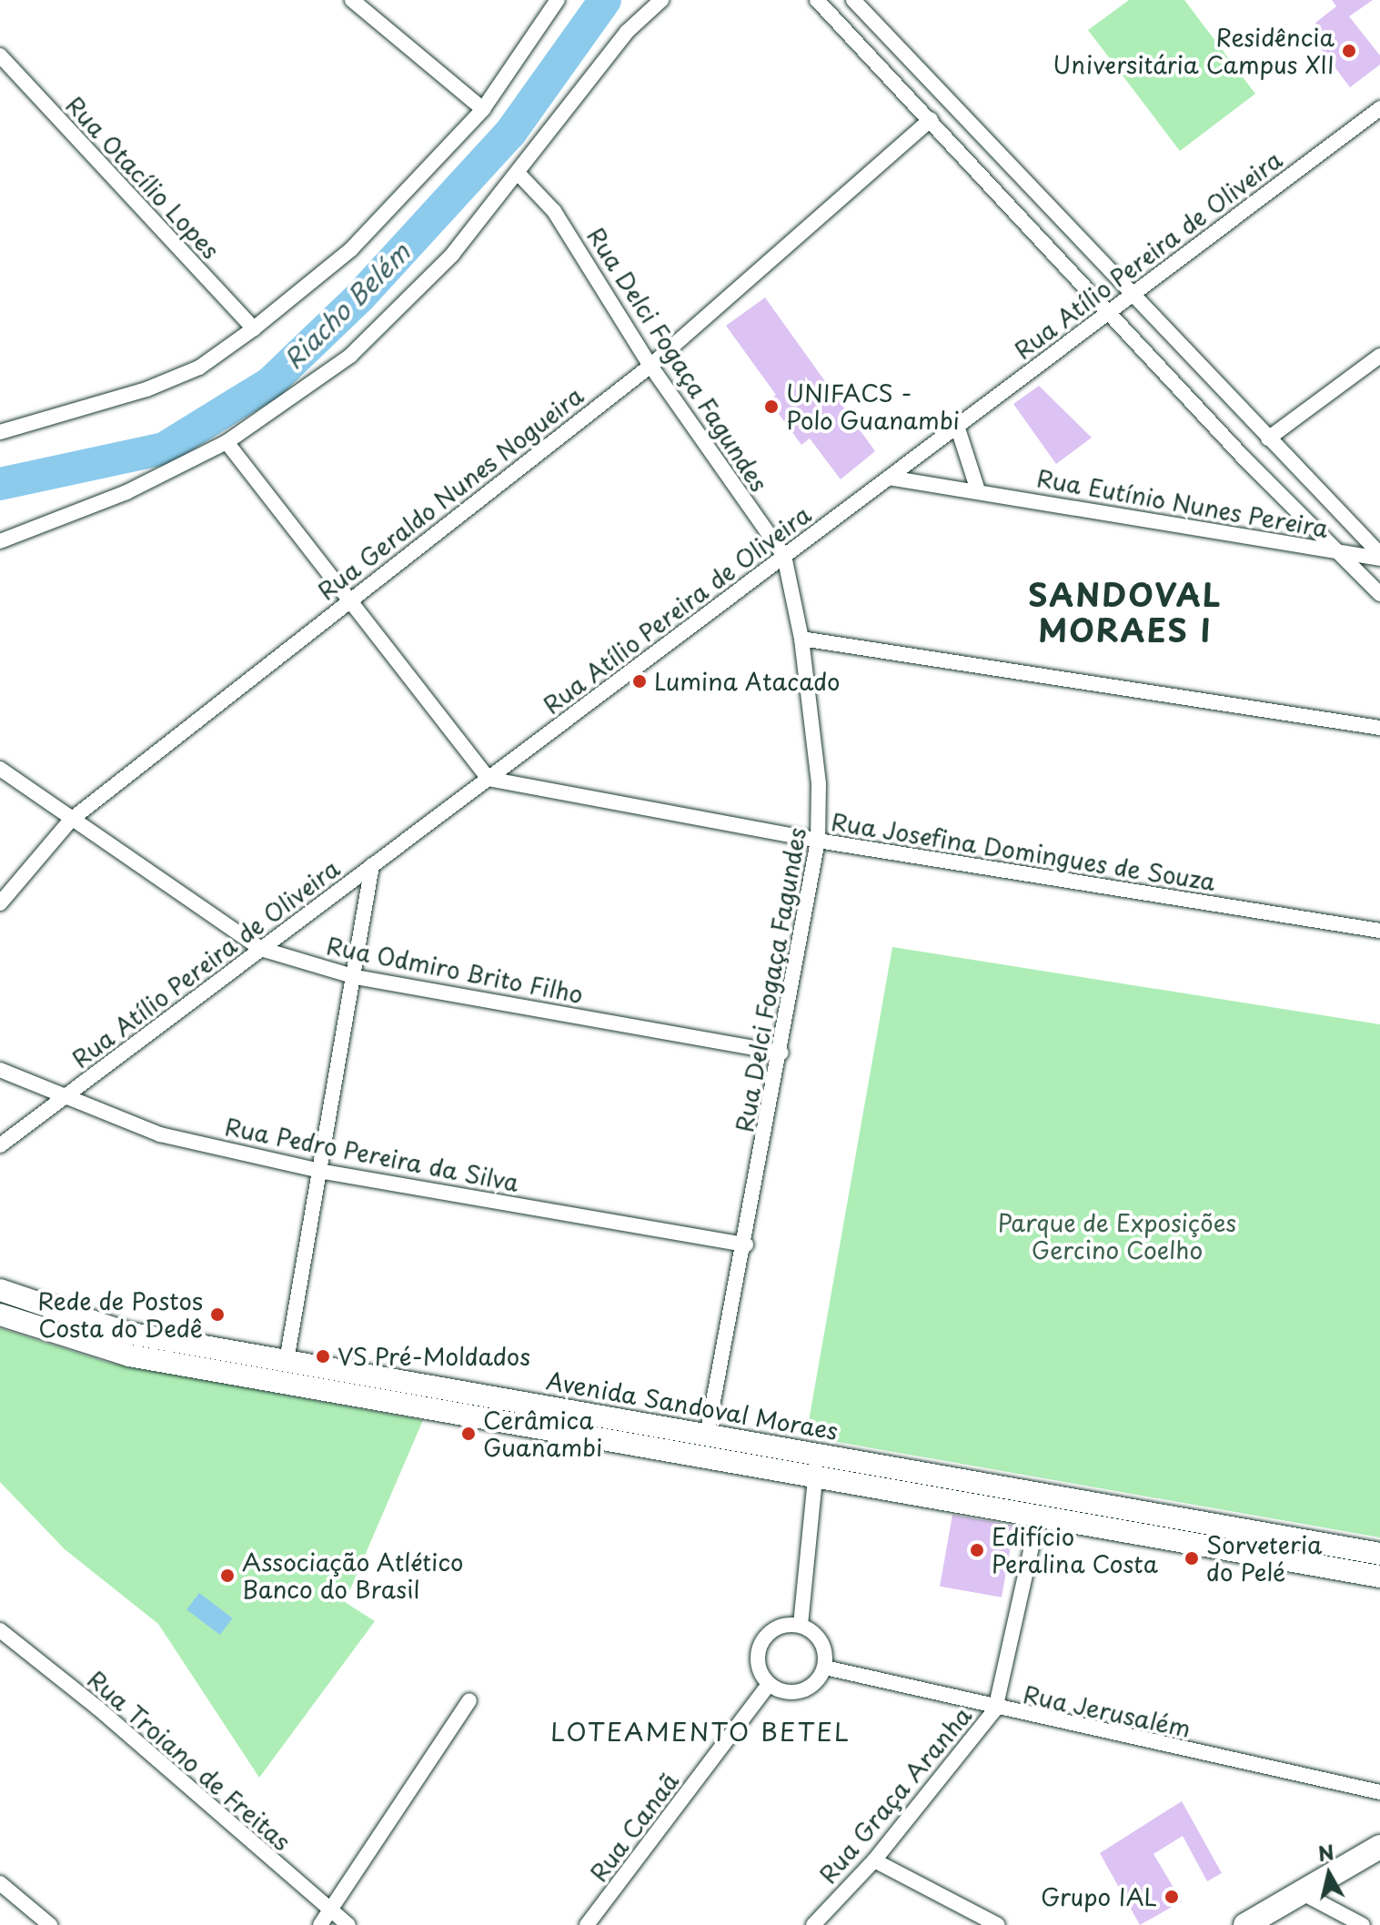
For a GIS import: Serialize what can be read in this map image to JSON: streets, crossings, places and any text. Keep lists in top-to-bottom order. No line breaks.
{"streets":{"main road":["Avenida Sandoval Moraes"],"street":["Rua Otacílio Lopes","Rua Atílio Pereira de Oliveira","Rua Delci Fogaça Fagundes","Rua Geraldo Nunes Nogueira","Rua Eutínio Nunes Pereira","Rua Josefina Domingues de Souza","Rua Odmiro Brito Filho","Rua Pedro Pereira da Silva","Rua Jerusalém","Rua Troiano de Freitas","Rua Graça Aranha","Rua Canaã"]},"crossings":[["Rua Atílio Pereira de Oliveira","Rua Delci Fogaça Fagundes"],["Rua Atílio Pereira de Oliveira","Rua Eutínio Nunes Pereira"],["Rua Atílio Pereira de Oliveira","Rua Josefina Domingues de Souza"],["Rua Atílio Pereira de Oliveira","Rua Odmiro Brito Filho"],["Rua Atílio Pereira de Oliveira","Rua Pedro Pereira da Silva"],["Rua Delci Fogaça Fagundes","Rua Geraldo Nunes Nogueira"],["Rua Delci Fogaça Fagundes","Rua Josefina Domingues de Souza"],["Rua Delci Fogaça Fagundes","Rua Odmiro Brito Filho"],["Rua Delci Fogaça Fagundes","Rua Pedro Pereira da Silva"],["Rua Delci Fogaça Fagundes","Avenida Sandoval Moraes"],["Rua Geraldo Nunes Nogueira","Rua Odmiro Brito Filho"],["Avenida Sandoval Moraes","Rua Graça Aranha"],["Rua Jerusalém","Rua Graça Aranha"],["Rua Jerusalém","Rua Canaã"]],"districts":["SANDOVAL MORAES I","LOTEAMENTO BETEL"],"water":["Riacho Belém"],"parks":["Parque de Exposições Gercino Coelho"],"places":["Residência Universitária Campus XII","UNIFACS - Polo Guanambi","Lumina Atacado","Rede de Postos Costa do Dedê","VS Pré-Moldados","Cerâmica Guanambi","Edifício Peralina Costa","Sorveteria do Pelé","Associação Atlético Banco do Brasil","Grupo IAL"],"north":"top"}
